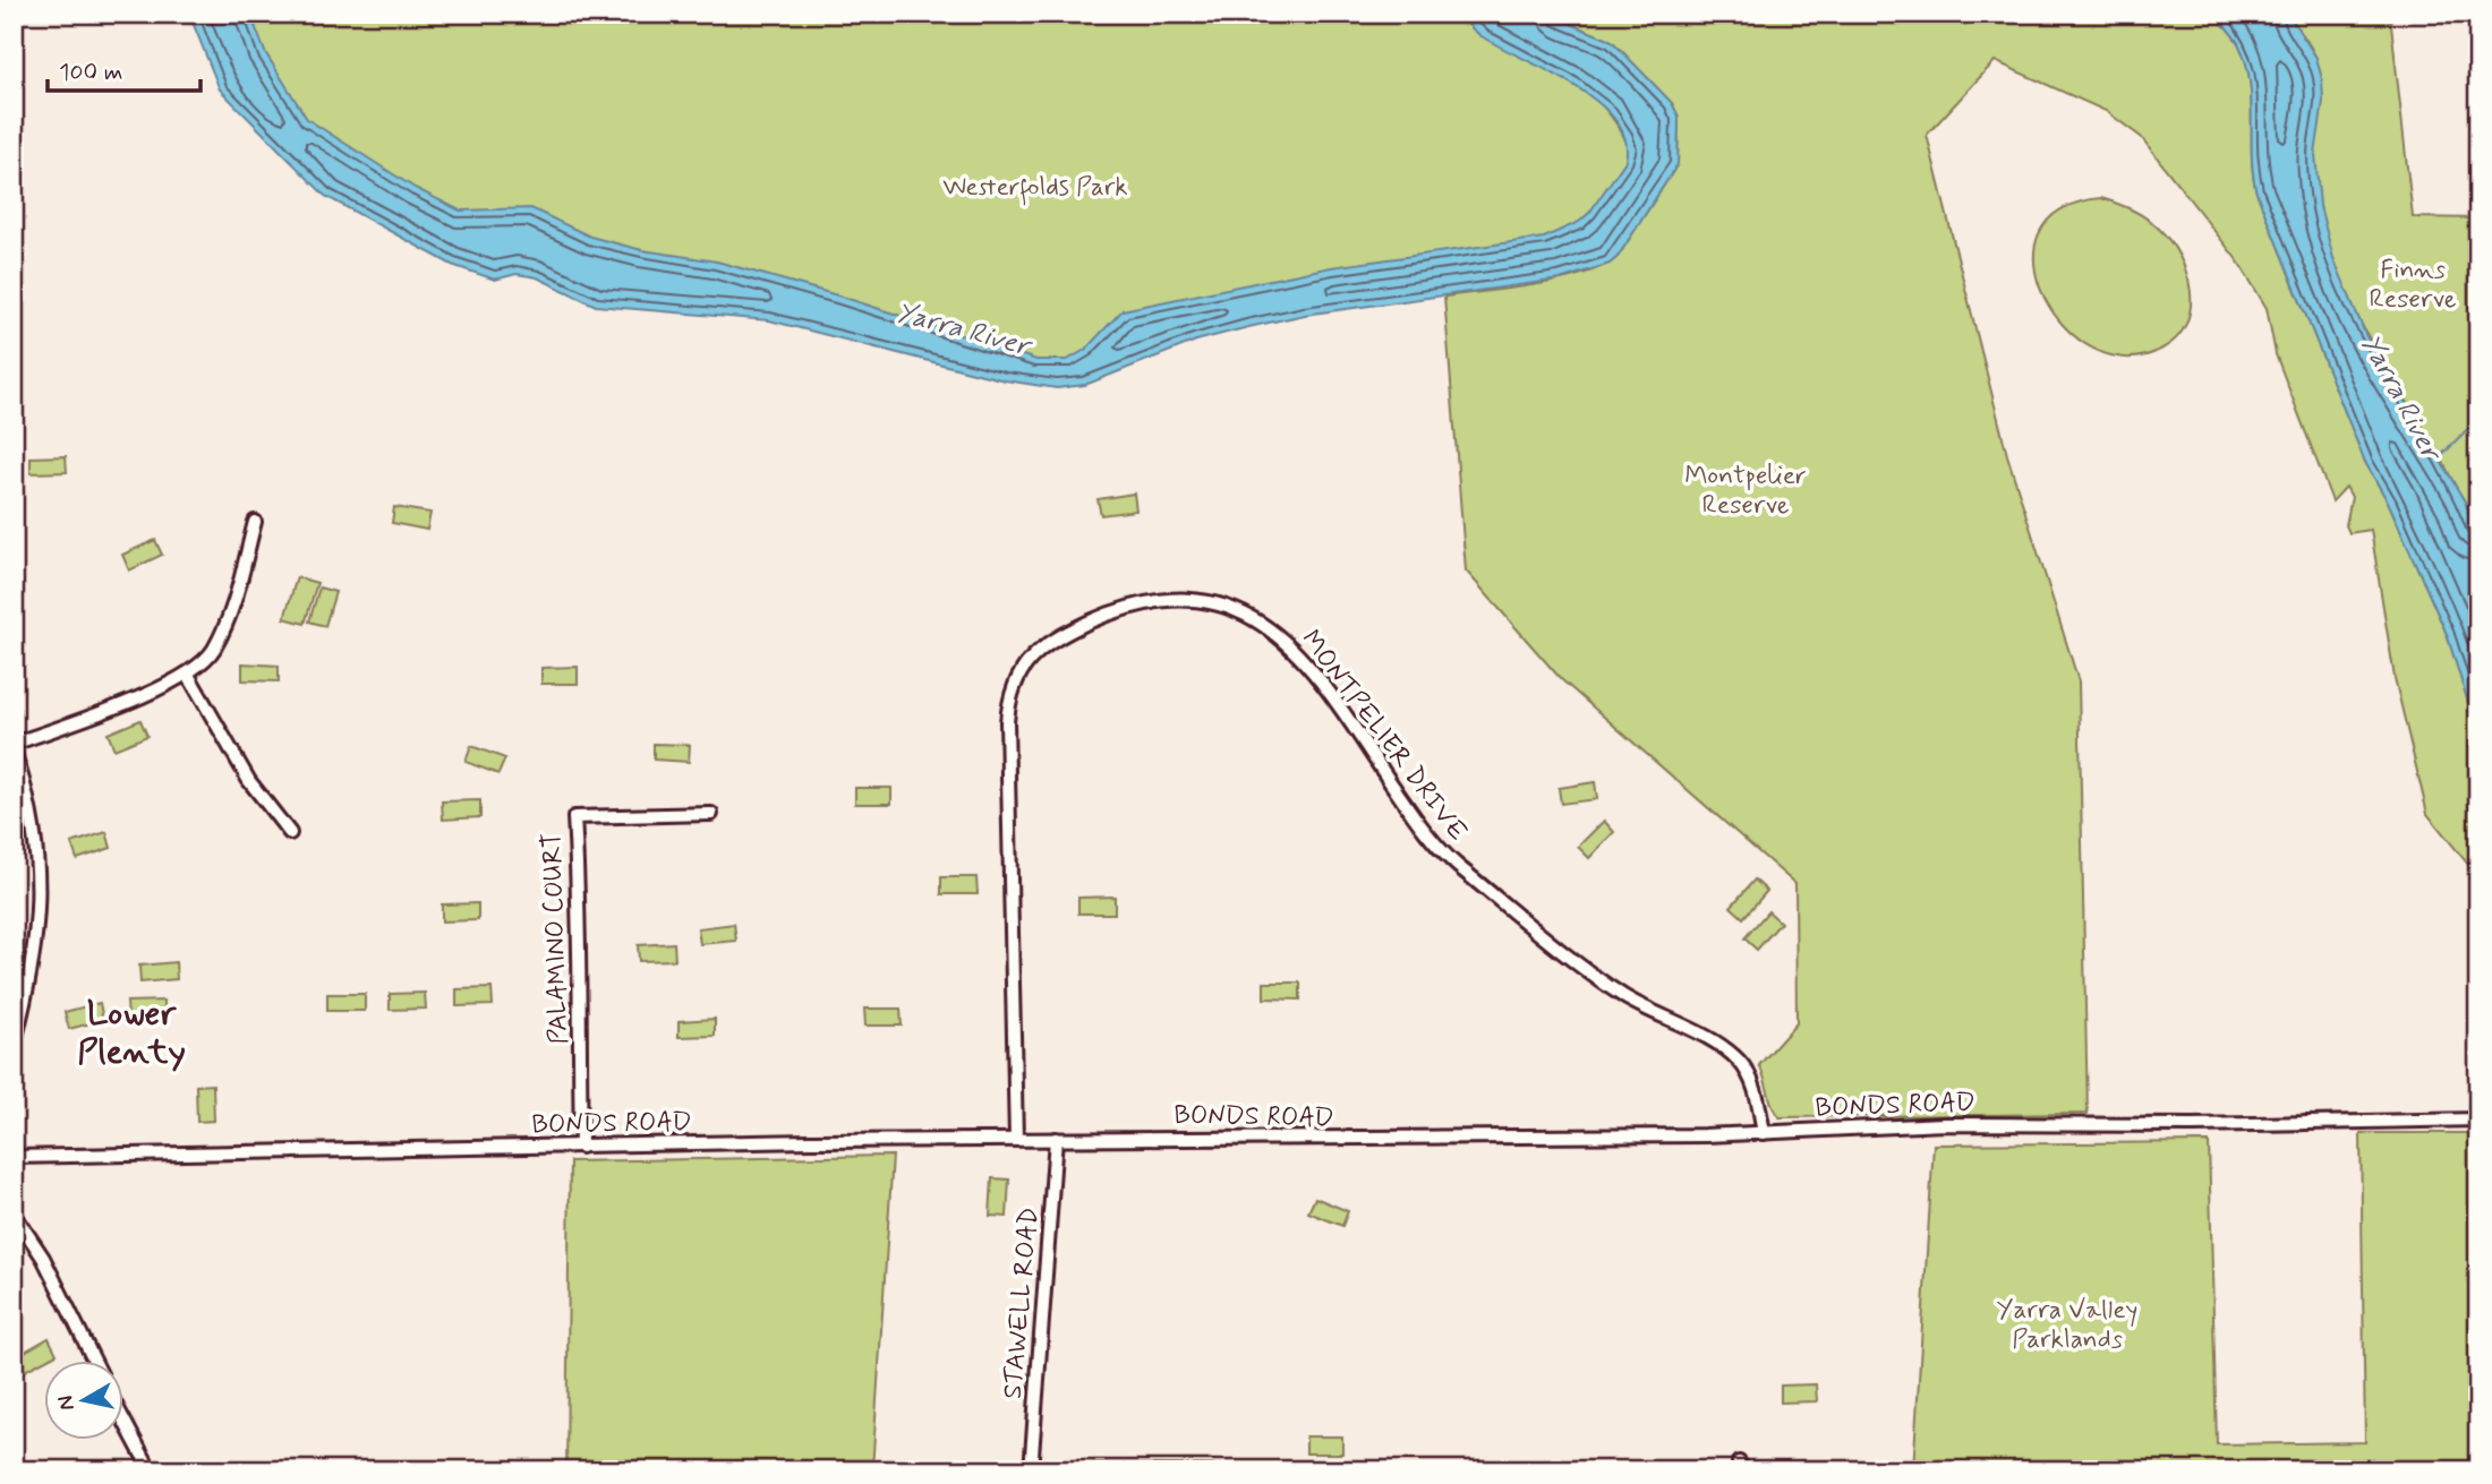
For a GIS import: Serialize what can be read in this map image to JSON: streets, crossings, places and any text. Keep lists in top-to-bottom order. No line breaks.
{"streets":{"street":["MONTPELIER DRIVE","PALAMINO COURT","BONDS ROAD","STAWELL ROAD"]},"crossings":[["MONTPELIER DRIVE","BONDS ROAD"],["PALAMINO COURT","BONDS ROAD"],["BONDS ROAD","STAWELL ROAD"]],"districts":["Lower Plenty"],"water":["Yarra River"],"parks":["Westerfolds Park","Finns Reserve","Montpelier Reserve","Yarra Valley Parklands"],"scale_bar":"100 m","north":"left"}
